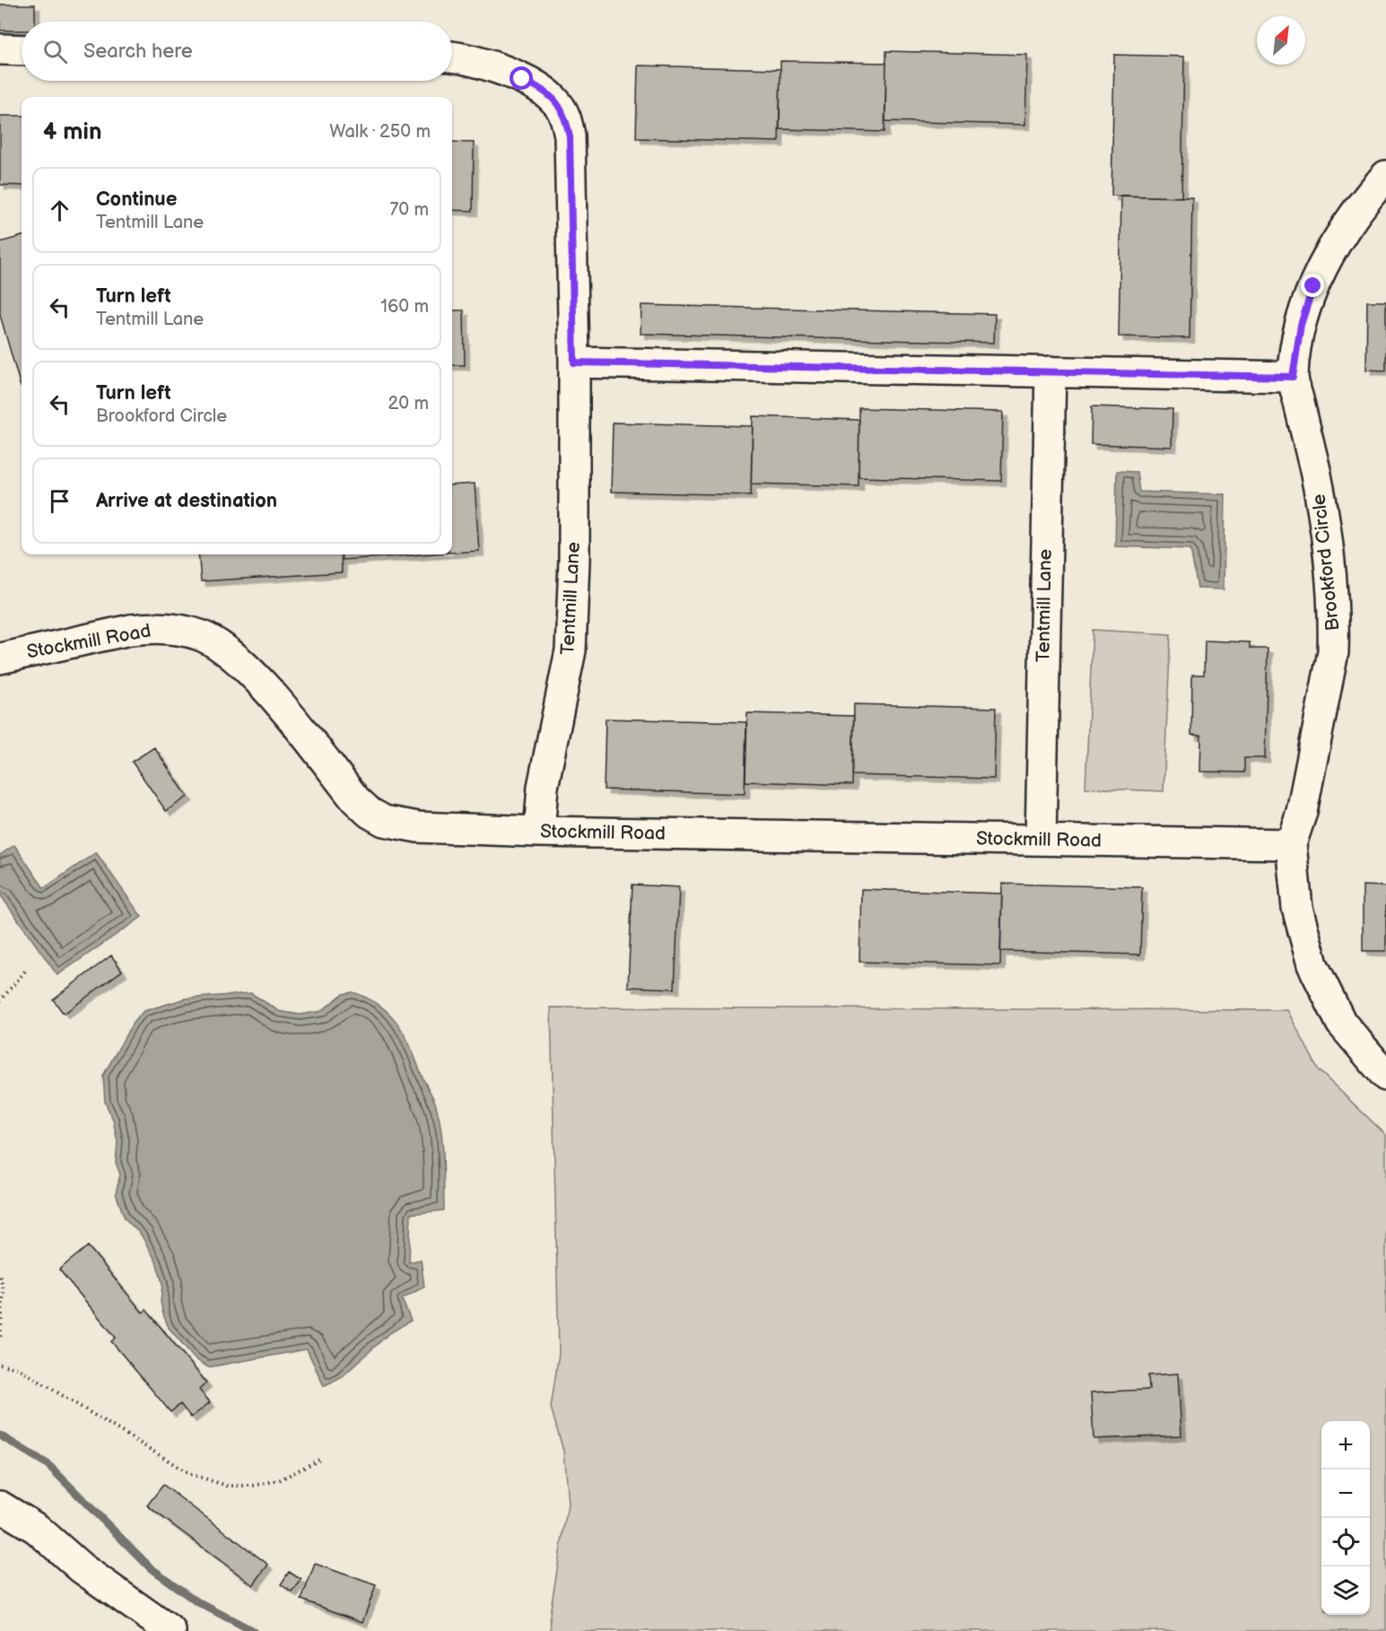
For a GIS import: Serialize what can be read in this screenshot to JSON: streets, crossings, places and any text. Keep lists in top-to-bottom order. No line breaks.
{"streets":{"street":["Brookford Circle","Tentmill Lane","Stockmill Road"]},"crossings":[["Brookford Circle","Stockmill Road"],["Tentmill Lane","Stockmill Road"]],"north":"top right","page":{"search":"Search here","heading":["4 min","Walk · 250 m"],"list":[["Continue","Tentmill Lane","70 m"],["Turn left","Tentmill Lane","160 m"],["Turn left","Brookford Circle","20 m"],"Arrive at destination"],"map_buttons":["+","−"]}}
